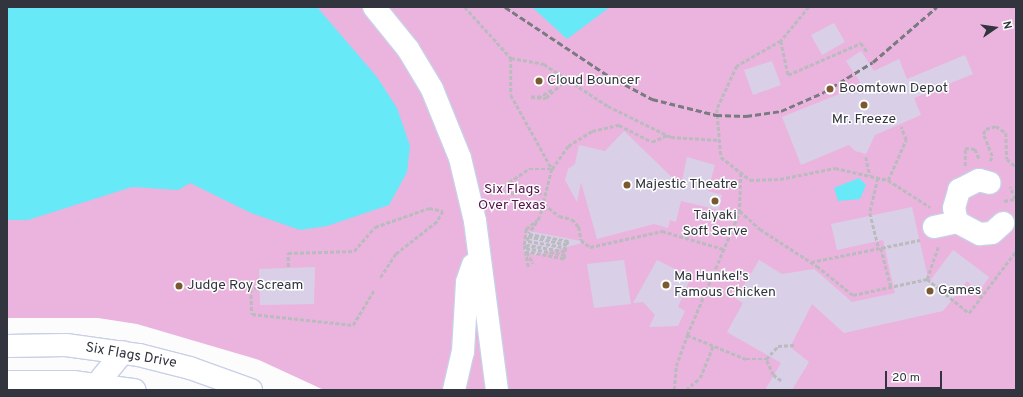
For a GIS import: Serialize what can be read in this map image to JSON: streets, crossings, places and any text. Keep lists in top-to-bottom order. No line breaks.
{"streets":{"street":["Six Flags Drive"]},"parks":["Six Flags Over Texas"],"places":["Cloud Bouncer","Boomtown Depot","Mr. Freeze","Majestic Theatre","Taiyaki Soft Serve","Ma Hunkel's Famous Chicken","Judge Roy Scream","Games"],"scale_bar":"20 m","north":"right"}
